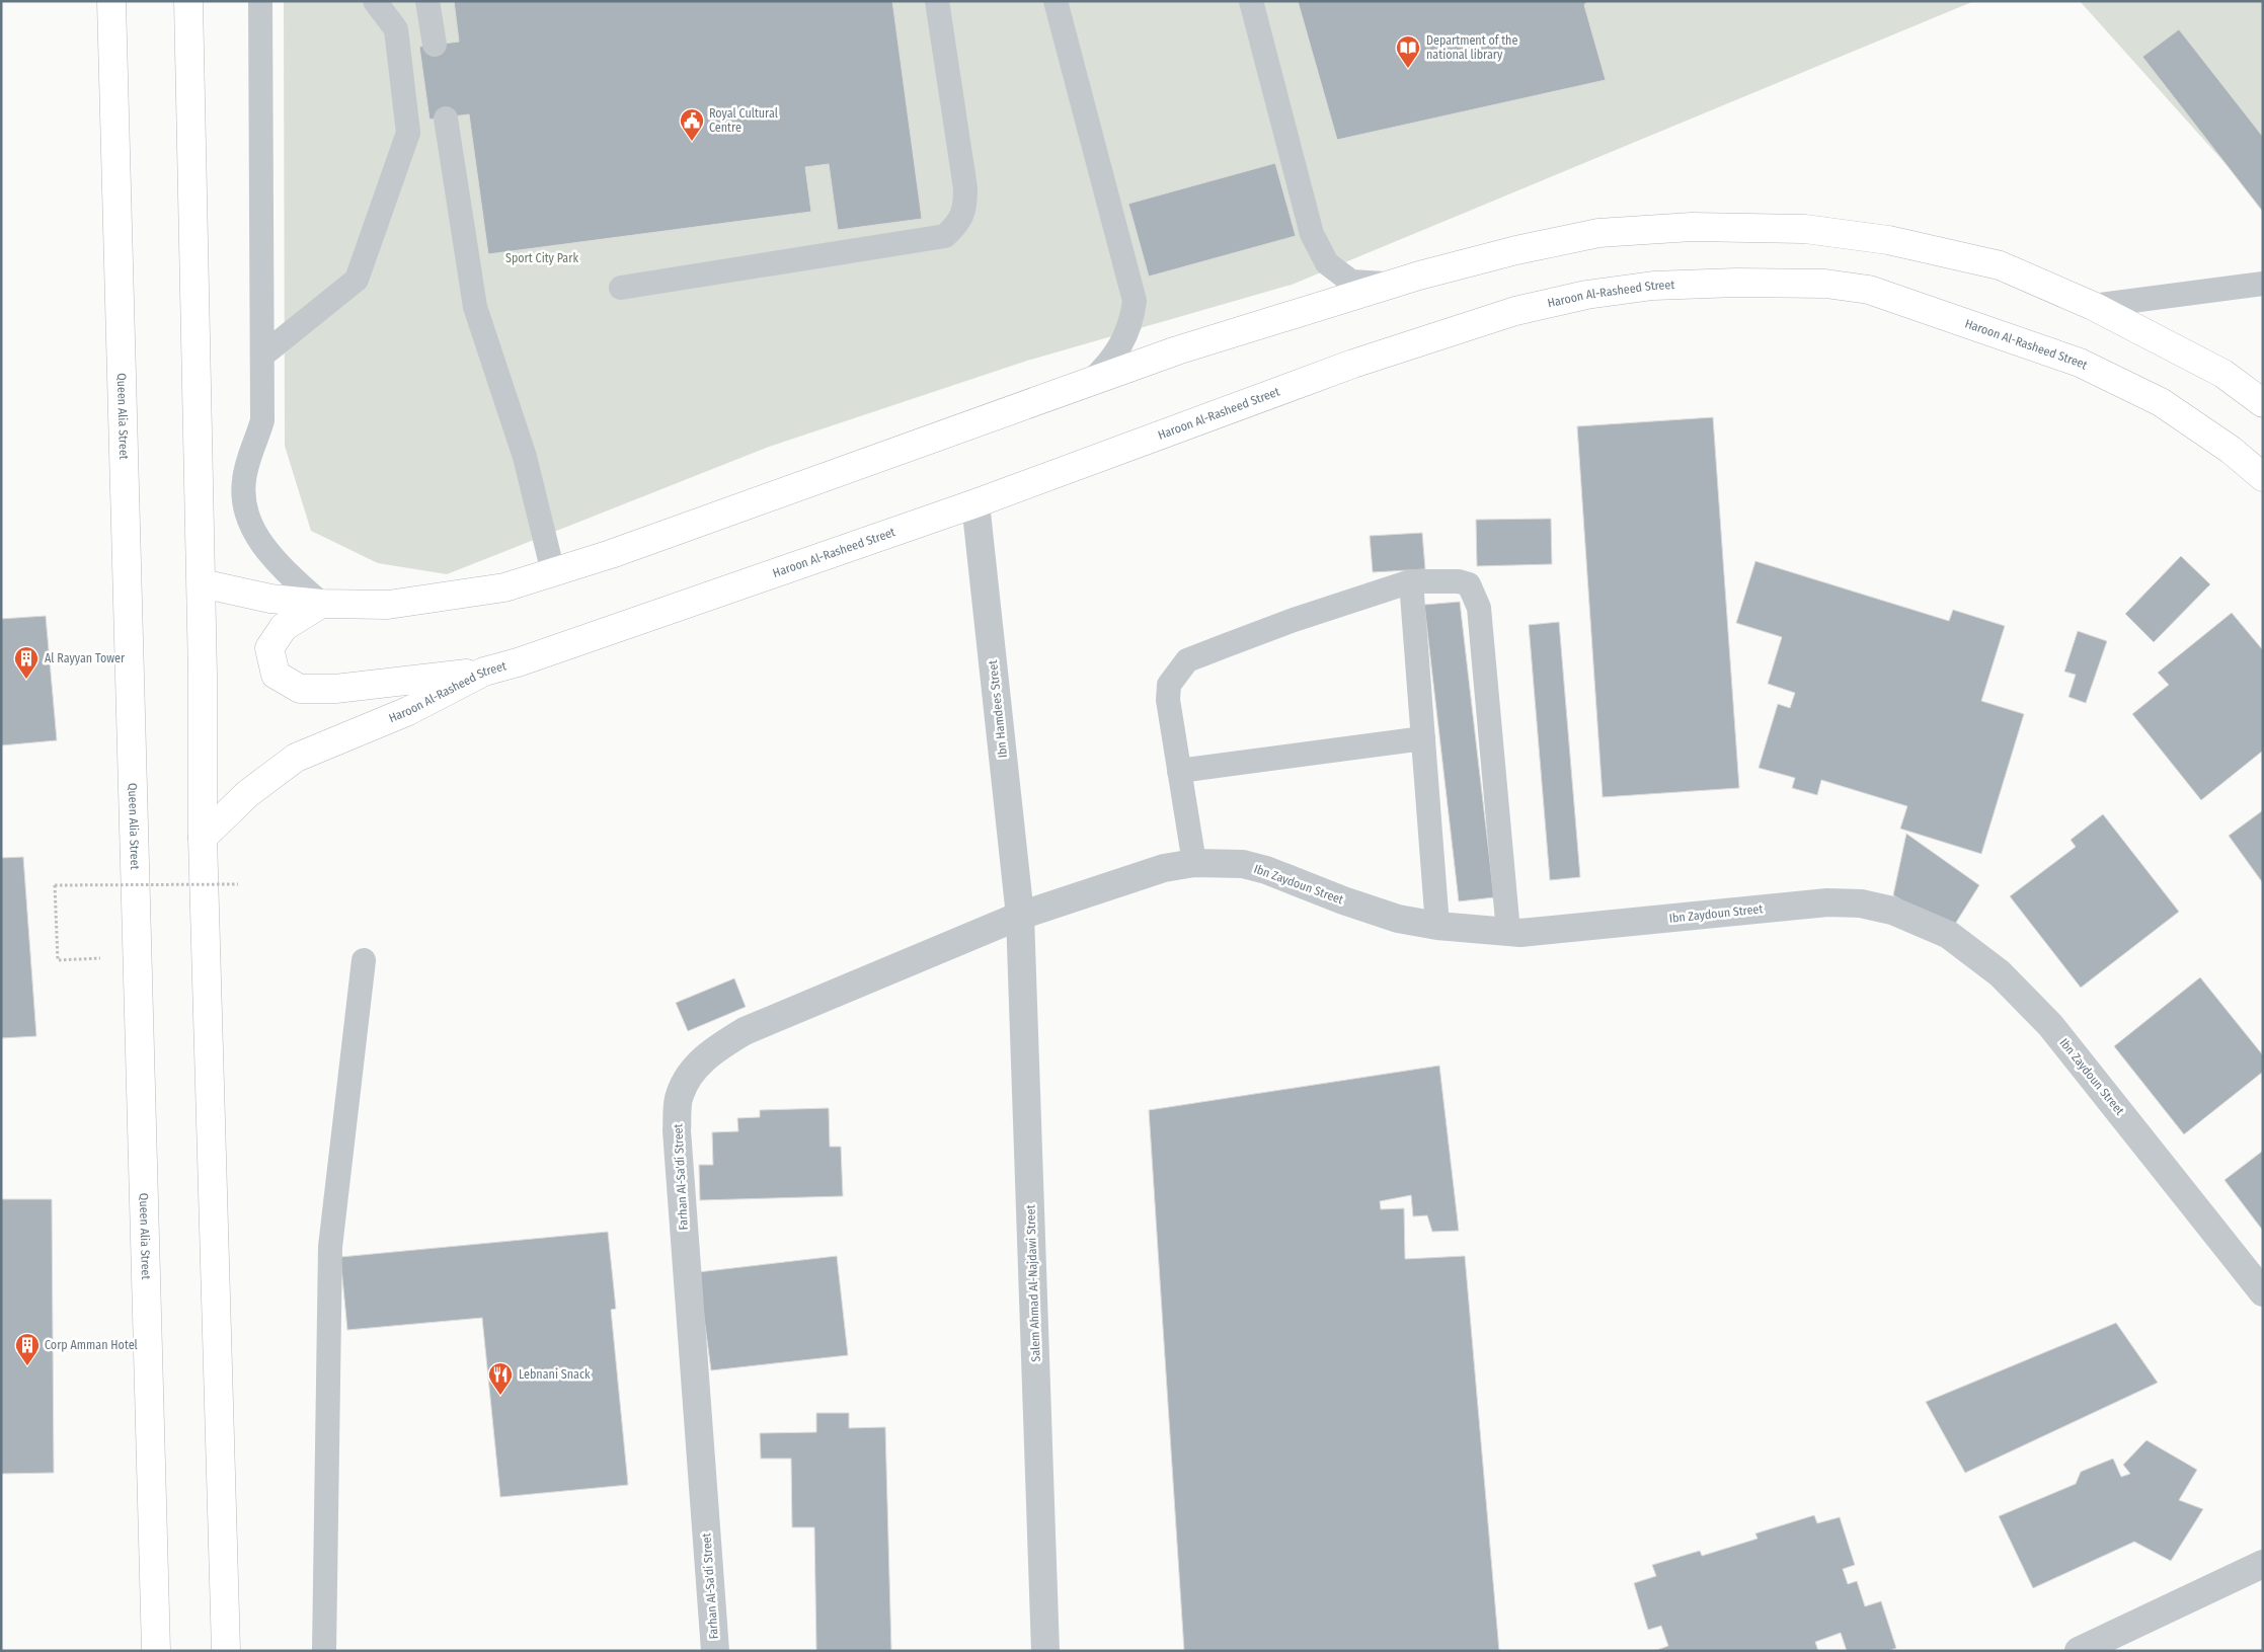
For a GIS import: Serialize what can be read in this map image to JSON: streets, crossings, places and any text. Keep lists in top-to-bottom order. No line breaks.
{"streets":{"main road":["Haroon Al-Rasheed Street","Queen Alia Street"],"street":["Ibn Hamdees Street","Ibn Zaydoun Street","Farhan Al-Sa'di Street","Salem Ahmad Al-Najdawi Street"]},"crossings":[["Haroon Al-Rasheed Street","Ibn Hamdees Street"],["Ibn Hamdees Street","Ibn Zaydoun Street"],["Ibn Hamdees Street","Farhan Al-Sa'di Street"],["Ibn Hamdees Street","Salem Ahmad Al-Najdawi Street"],["Ibn Zaydoun Street","Farhan Al-Sa'di Street"],["Ibn Zaydoun Street","Salem Ahmad Al-Najdawi Street"],["Farhan Al-Sa'di Street","Salem Ahmad Al-Najdawi Street"]],"parks":["Sport City Park"],"places":{"library":["Department of the national library"],"public building":["Royal Cultural Centre"],"building":["Al Rayyan Tower","Corp Amman Hotel"],"restaurant":["Lebnani Snack"]}}
